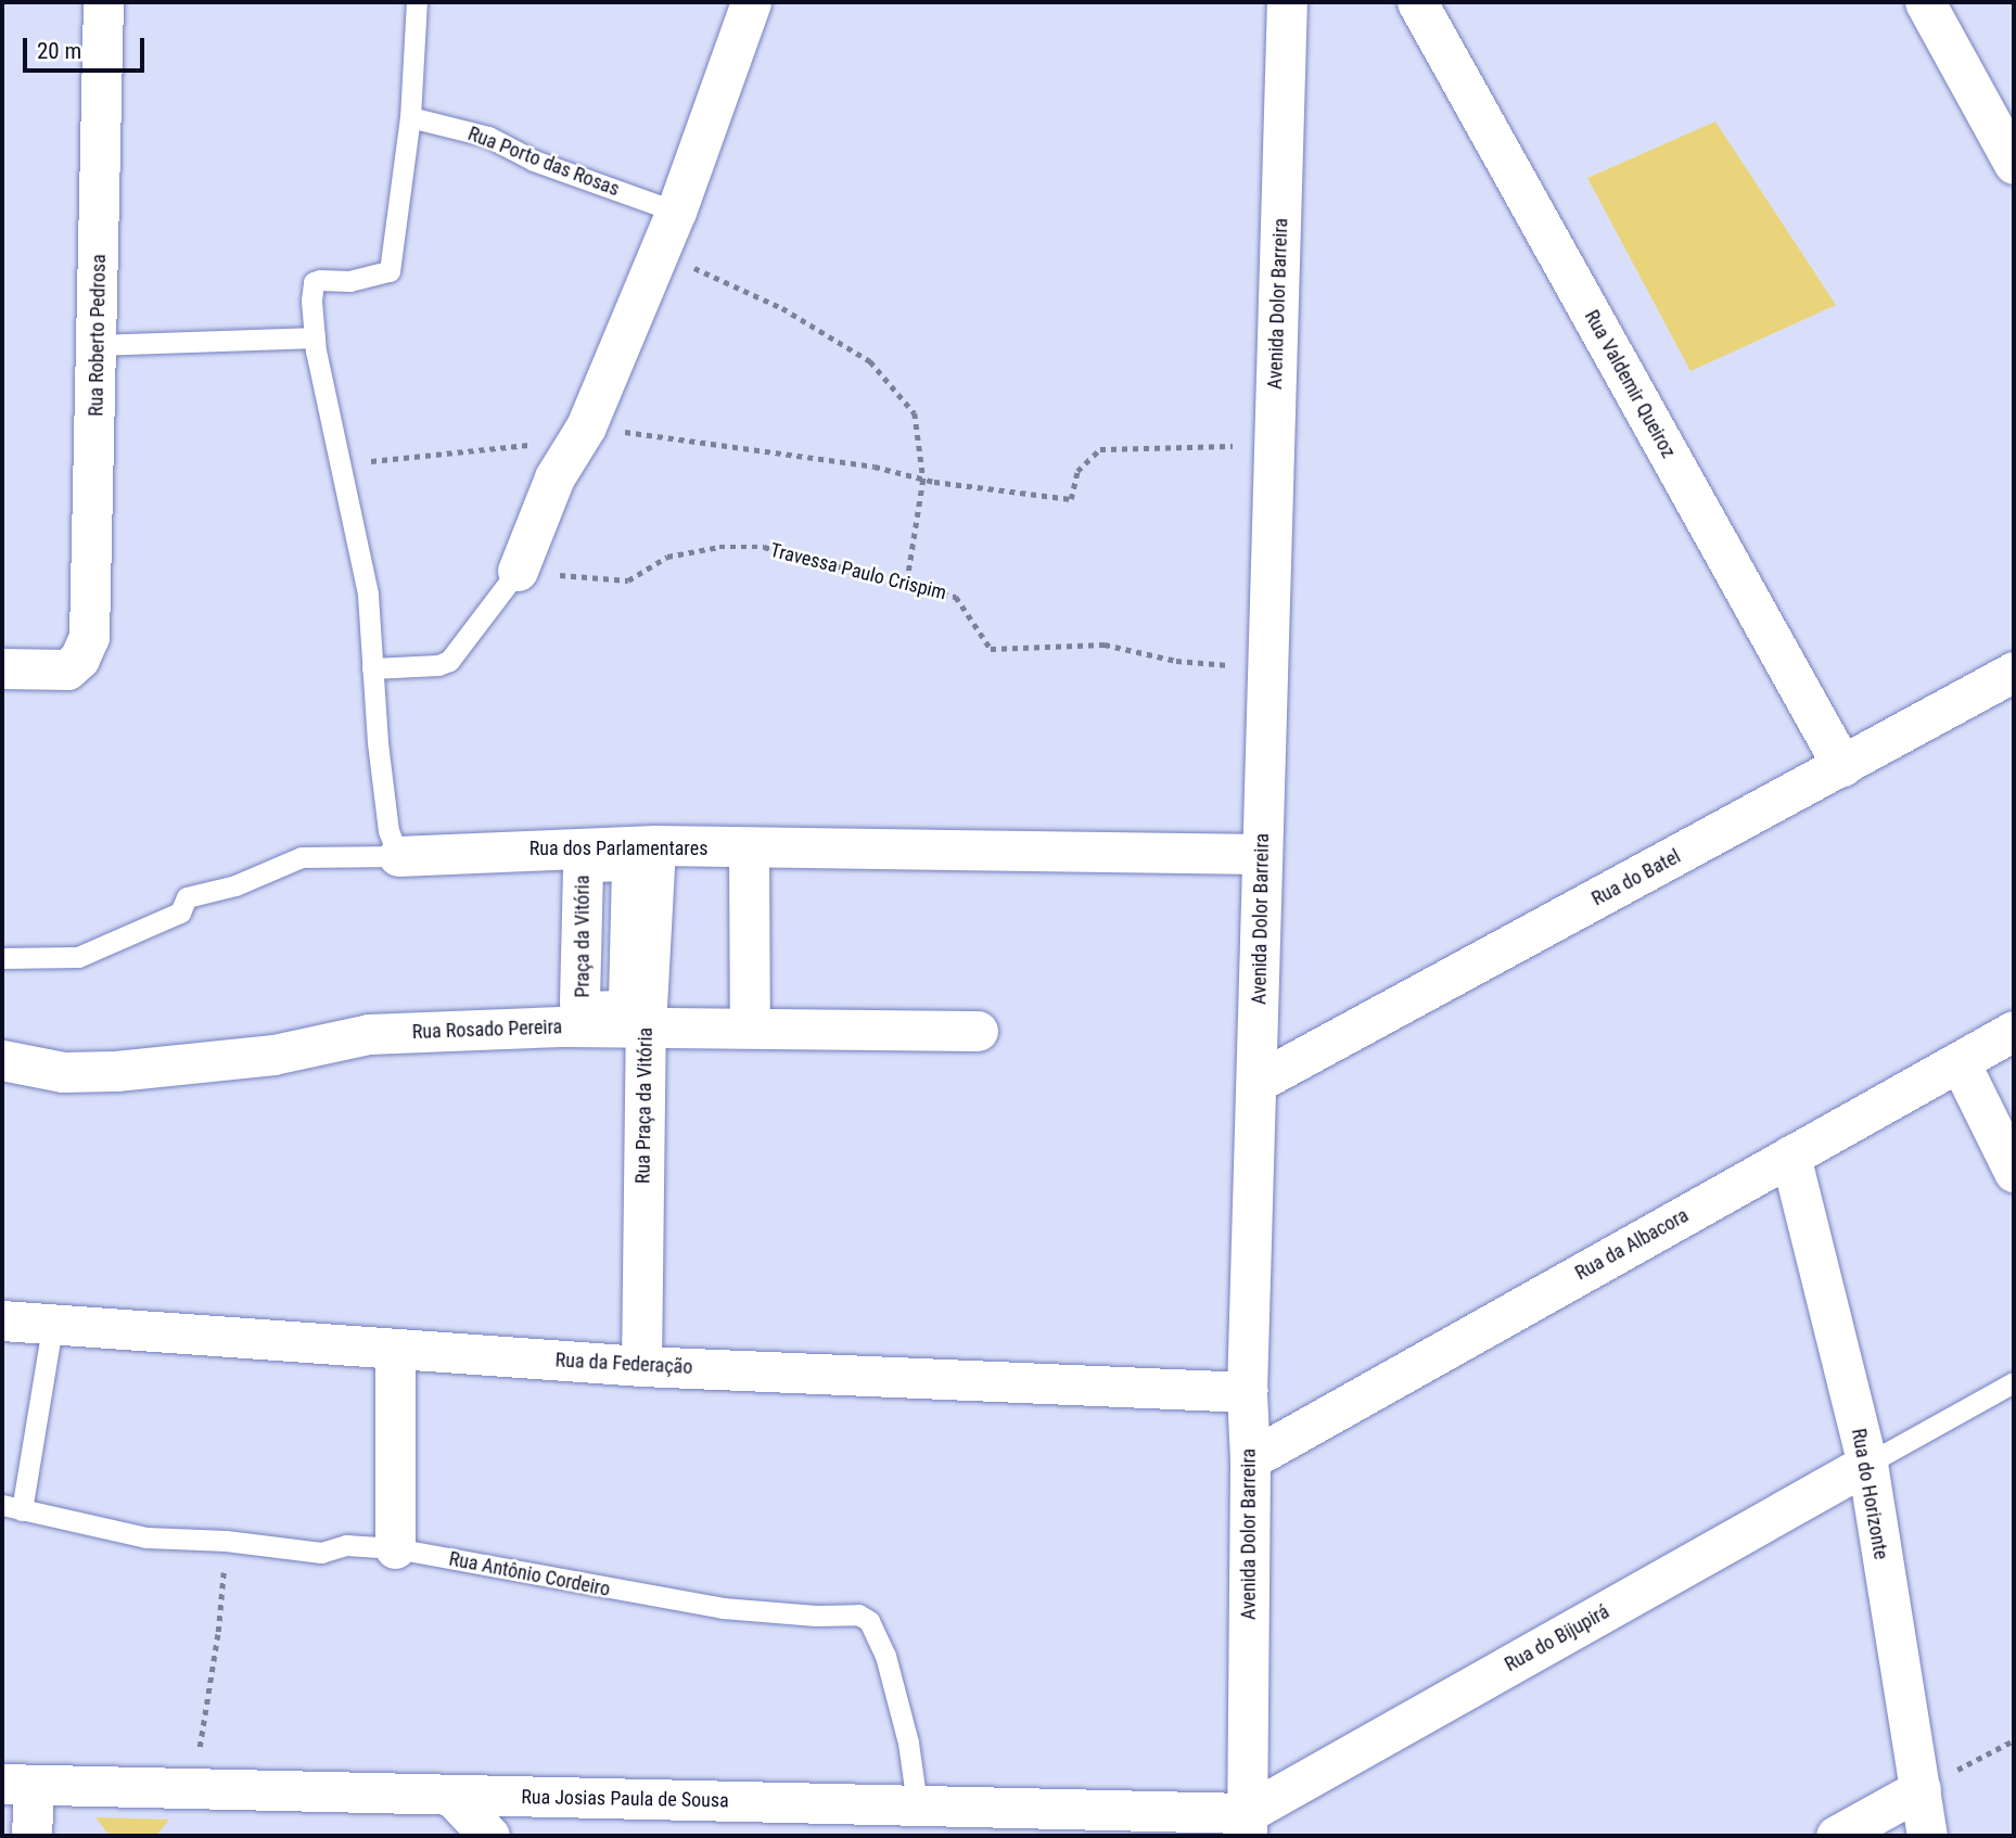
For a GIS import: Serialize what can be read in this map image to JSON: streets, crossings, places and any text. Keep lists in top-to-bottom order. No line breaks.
{"streets":{"street":["Avenida Dolor Barreira","Rua Roberto Pedrosa","Rua Valdemir Queiroz","Rua dos Parlamentares","Rua do Batel","Rua Rosado Pereira","Rua Praça da Vitória","Rua da Albacora","Rua da Federação","Rua do Horizonte","Rua do Bijupirá","Rua Josias Paula de Sousa"],"lane":["Rua Porto das Rosas","Rua Antônio Cordeiro"],"path":["Travessa Paulo Crispim"]},"crossings":[["Avenida Dolor Barreira","Travessa Paulo Crispim"],["Avenida Dolor Barreira","Rua dos Parlamentares"],["Avenida Dolor Barreira","Rua do Batel"],["Avenida Dolor Barreira","Rua da Albacora"],["Avenida Dolor Barreira","Rua da Federação"],["Avenida Dolor Barreira","Rua do Bijupirá"],["Avenida Dolor Barreira","Rua Josias Paula de Sousa"],["Rua Valdemir Queiroz","Rua do Batel"],["Rua dos Parlamentares","Rua Praça da Vitória"],["Rua Rosado Pereira","Rua Praça da Vitória"],["Rua Praça da Vitória","Rua da Federação"],["Rua da Albacora","Rua do Horizonte"],["Rua do Horizonte","Rua do Bijupirá"],["Rua Antônio Cordeiro","Rua Josias Paula de Sousa"],["Rua do Bijupirá","Rua Josias Paula de Sousa"]],"scale_bar":"20 m"}
